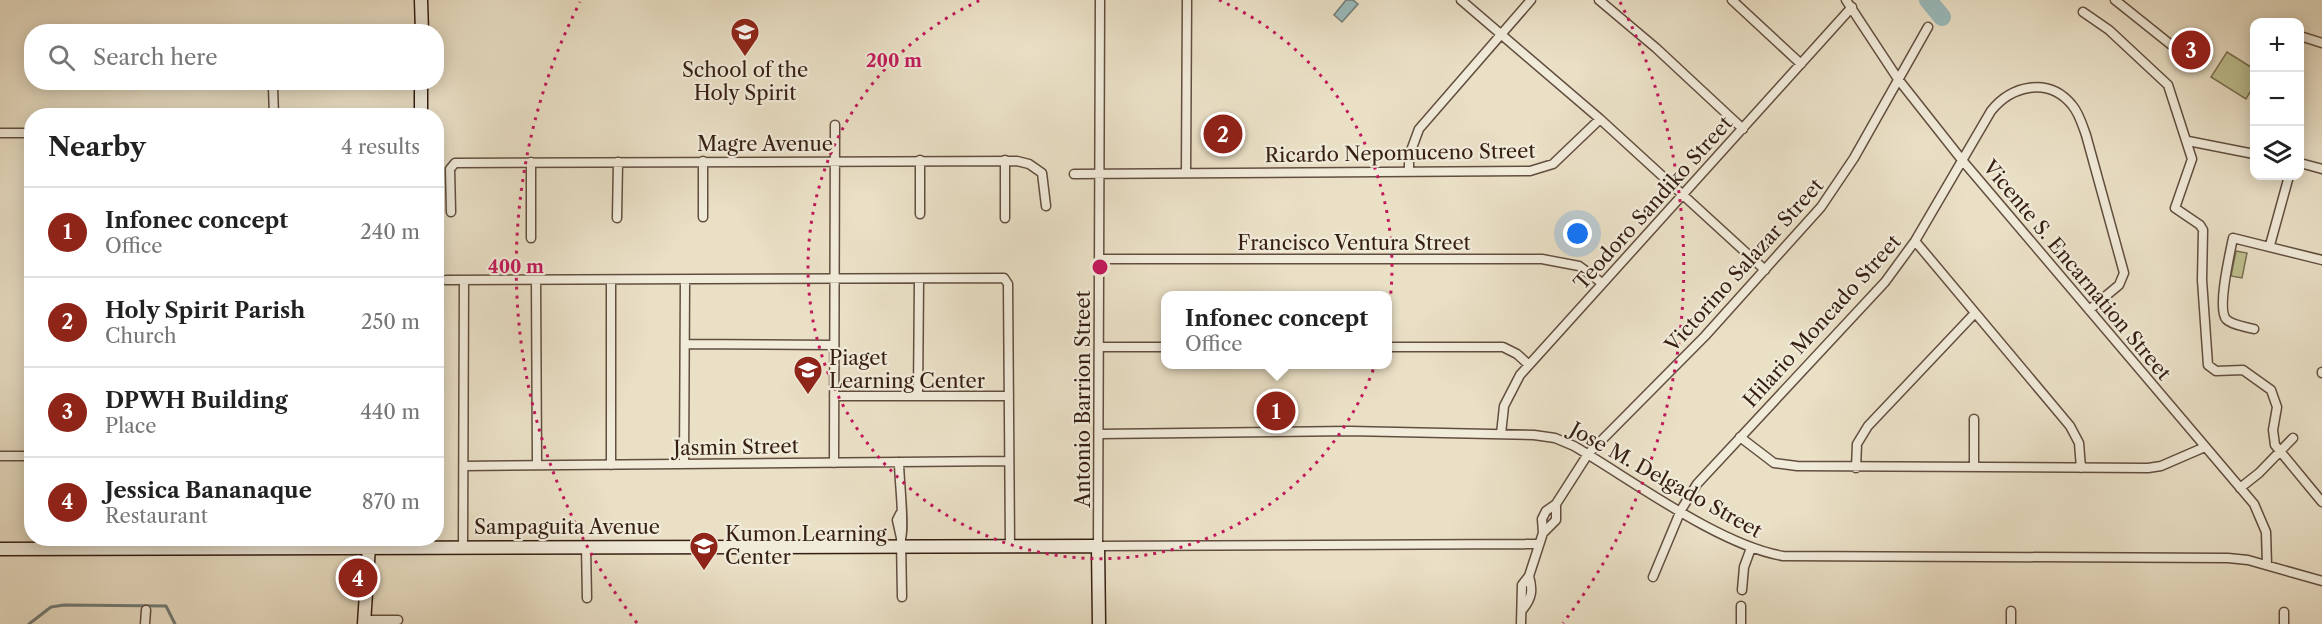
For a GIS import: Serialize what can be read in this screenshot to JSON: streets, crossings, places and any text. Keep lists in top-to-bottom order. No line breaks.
{"streets":{"main road":["Sampaguita Avenue"],"street":["Magre Avenue","Ricardo Nepomuceno Street","Teodoro Sandiko Street","Francisco Ventura Street","Victorino Salazar Street","Vicente S. Encarnation Street","Hilario Moncado Street","Antonio Barrion Street","Jasmin Street","Jose M. Delgado Street"]},"crossings":[["Ricardo Nepomuceno Street","Antonio Barrion Street"],["Teodoro Sandiko Street","Francisco Ventura Street"],["Teodoro Sandiko Street","Vicente S. Encarnation Street"],["Teodoro Sandiko Street","Jose M. Delgado Street"],["Francisco Ventura Street","Antonio Barrion Street"],["Victorino Salazar Street","Vicente S. Encarnation Street"],["Victorino Salazar Street","Jose M. Delgado Street"],["Vicente S. Encarnation Street","Hilario Moncado Street"],["Vicente S. Encarnation Street","Jose M. Delgado Street"],["Hilario Moncado Street","Jose M. Delgado Street"],["Antonio Barrion Street","Jose M. Delgado Street"],["Antonio Barrion Street","Sampaguita Avenue"]],"places":{"school or university":["School of the Holy Spirit","Piaget Learning Center","Kumon Learning Center"]},"page":{"map_buttons":["+","−"],"search":"Search here","pins":["3","2","1","4"],"heading":["Nearby","4 results"],"list":[{"mark":"1","name":"Infonec concept","note":"Office","value":"240 m"},{"mark":"2","name":"Holy Spirit Parish","note":"Church","value":"250 m"},{"mark":"3","name":"DPWH Building","note":"Place","value":"440 m"},{"mark":"4","name":"Jessica Bananaque","note":"Restaurant","value":"870 m"}],"popup":["Infonec concept","Office"]},"rings":["200 m","400 m"]}
